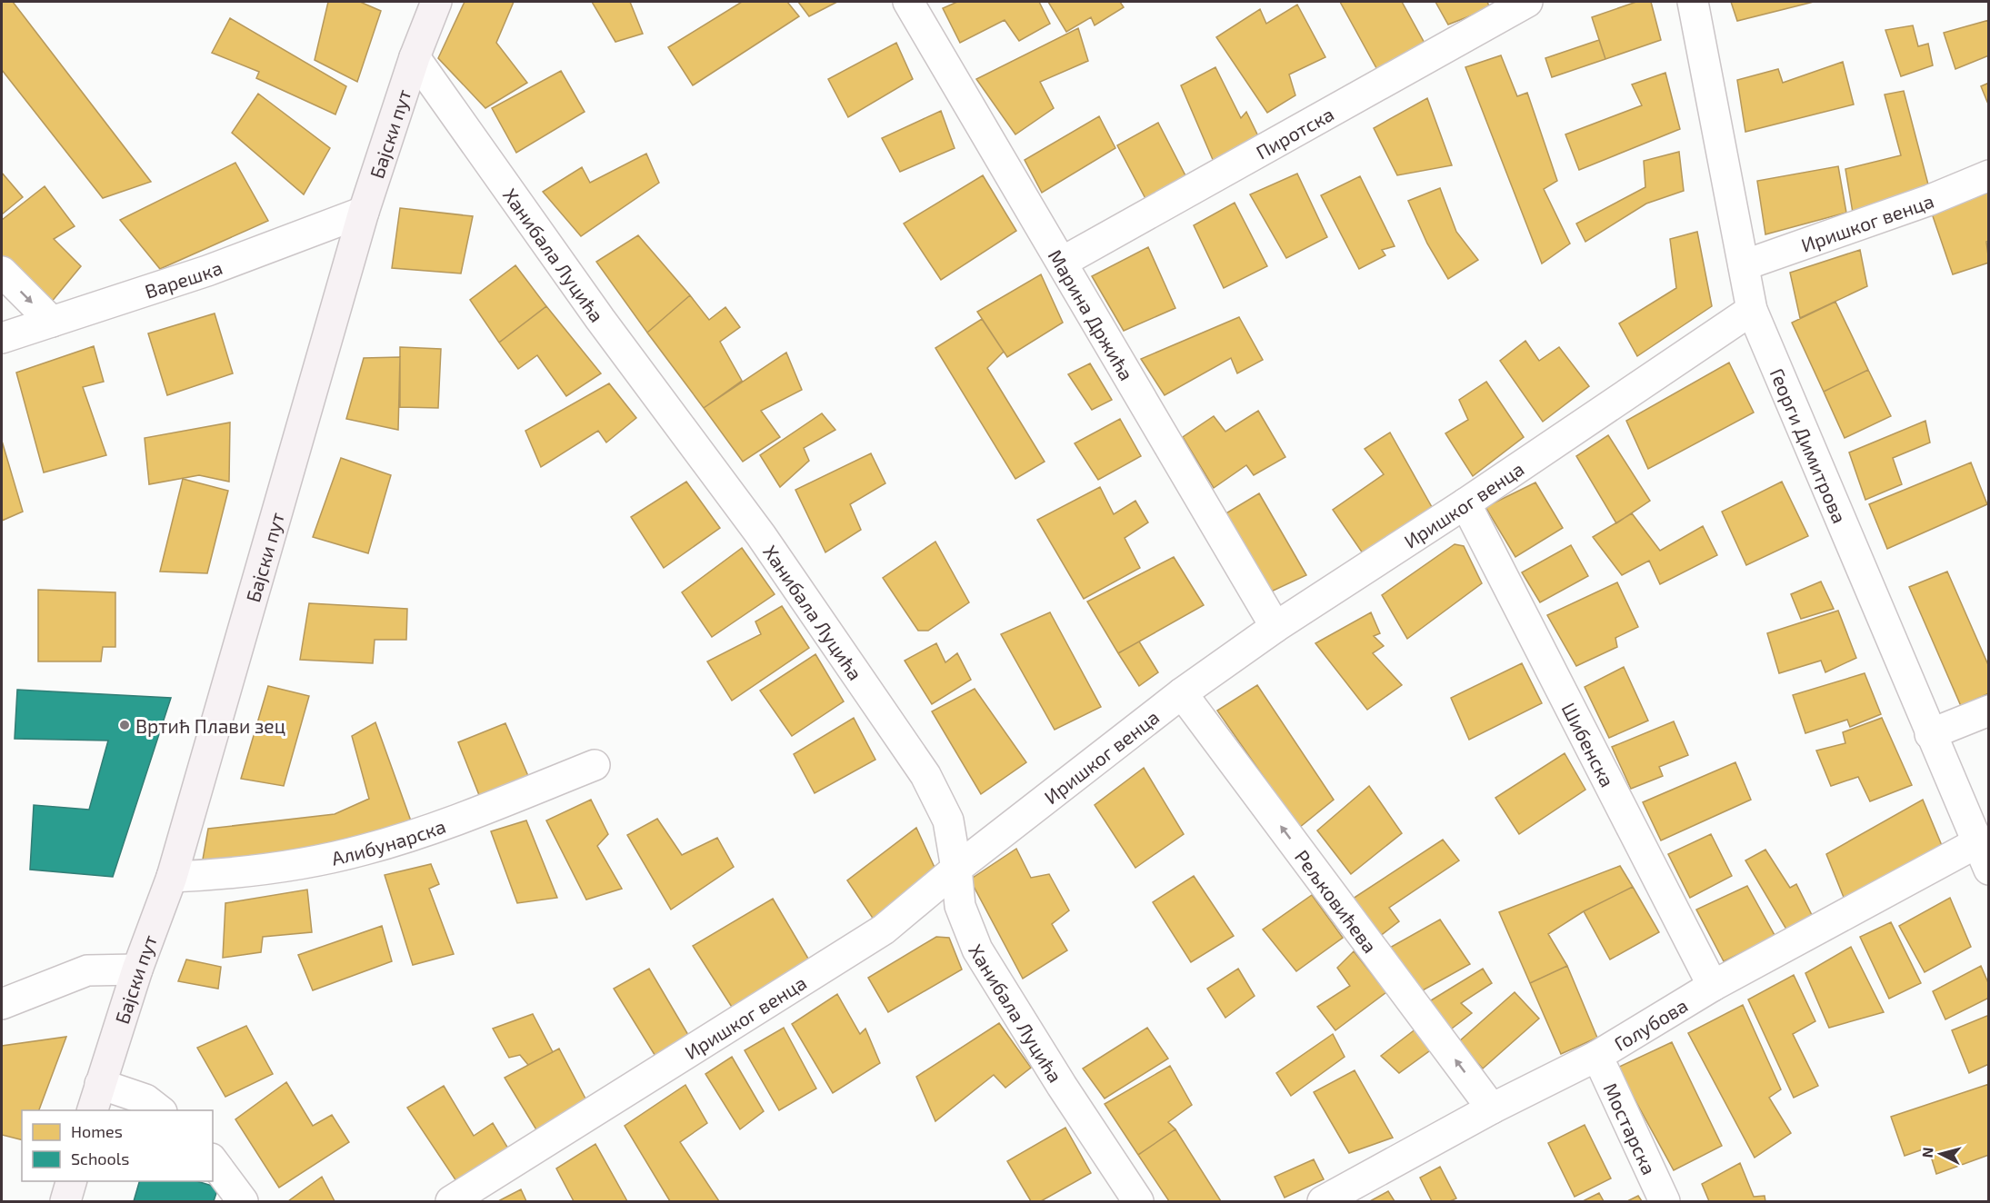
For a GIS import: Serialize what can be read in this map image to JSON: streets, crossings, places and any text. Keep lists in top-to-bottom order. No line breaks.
{"streets":{"street":["Пиротска","Бајски пут","Иришког венца","Ханибала Луцића","Варешка","Марина Држића","Георги Димитрова","Шибенска","Алибунарска","Рељковићева","Голубова","Мостарска"]},"crossings":[["Пиротска","Марина Држића"],["Бајски пут","Ханибала Луцића"],["Бајски пут","Варешка"],["Бајски пут","Алибунарска"],["Иришког венца","Ханибала Луцића"],["Иришког венца","Марина Држића"],["Иришког венца","Георги Димитрова"],["Иришког венца","Шибенска"],["Иришког венца","Рељковићева"],["Георги Димитрова","Голубова"],["Шибенска","Голубова"],["Рељковићева","Голубова"],["Голубова","Мостарска"]],"one_way":["Рељковићева"],"places":["Вртић Плави зец"],"legend":["Homes","Schools"],"north":"left"}
